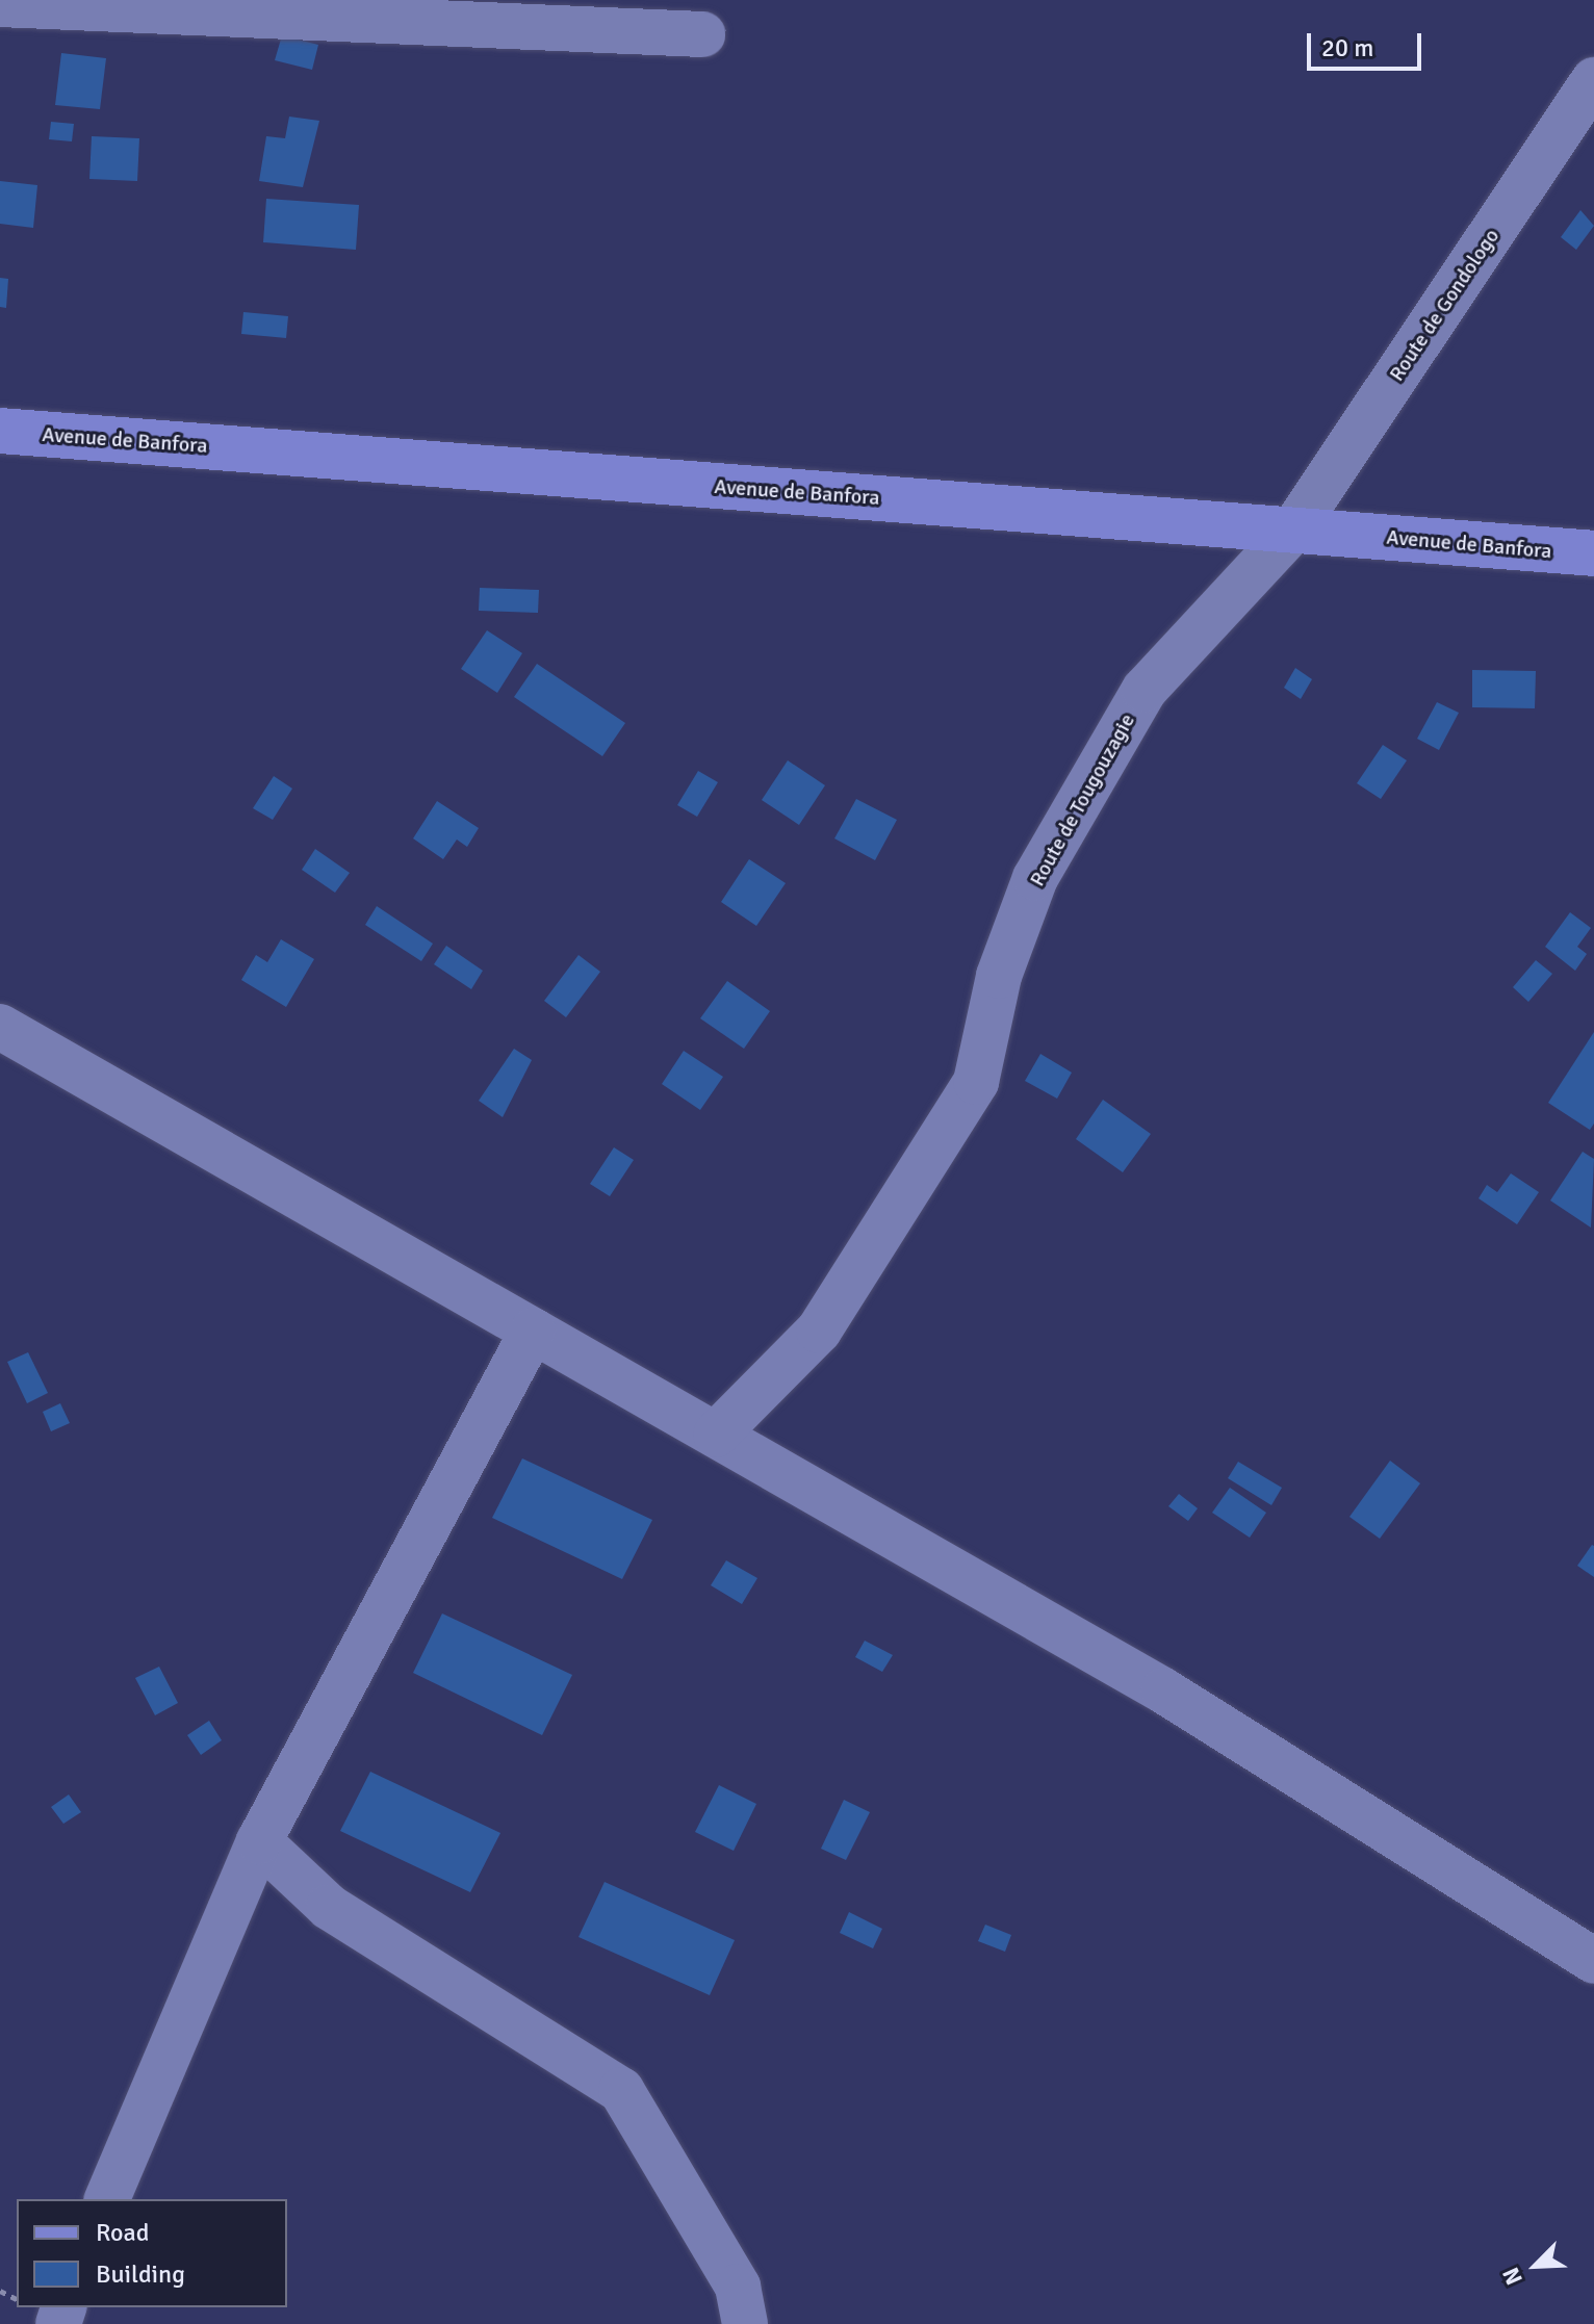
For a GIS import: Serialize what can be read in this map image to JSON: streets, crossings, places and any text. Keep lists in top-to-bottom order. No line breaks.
{"streets":{"main road":["Avenue de Banfora"],"street":["Route de Gondologo","Route de Tougouzagie"]},"crossings":[["Route de Gondologo","Avenue de Banfora"],["Route de Gondologo","Route de Tougouzagie"],["Avenue de Banfora","Route de Tougouzagie"]],"legend":["Road","Building"],"scale_bar":"20 m","north":"bottom left"}
